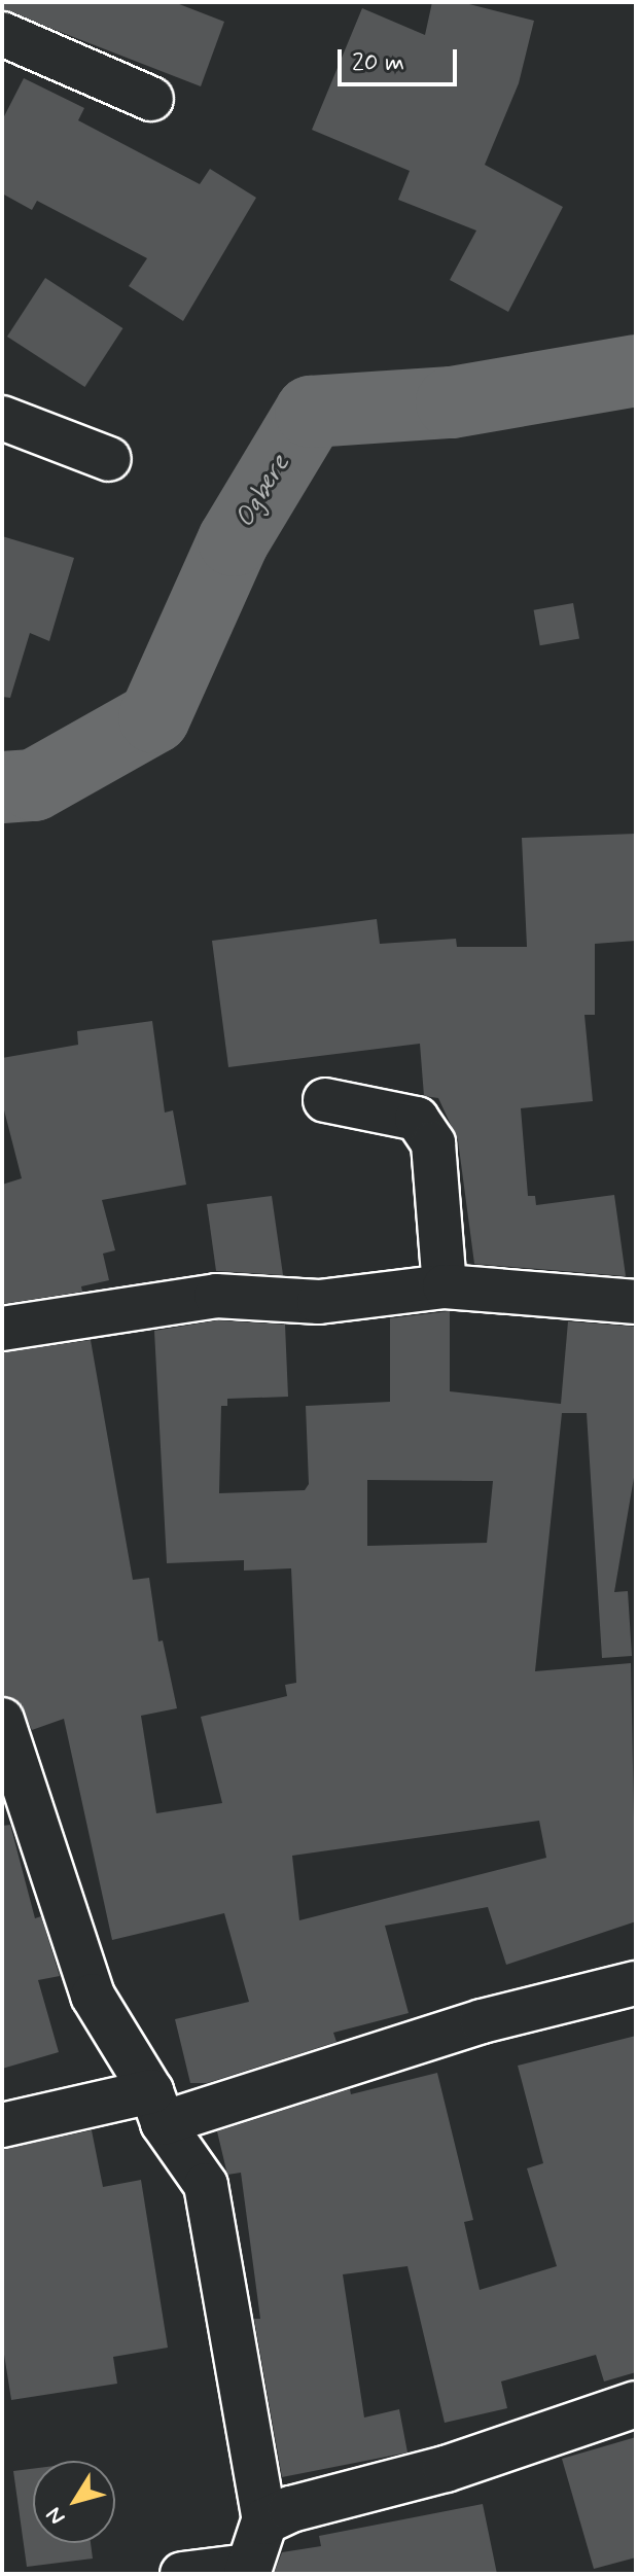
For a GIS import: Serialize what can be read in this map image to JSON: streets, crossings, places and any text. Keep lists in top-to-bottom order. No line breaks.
{"water":["Ogbere"],"scale_bar":"20 m","north":"bottom left"}
